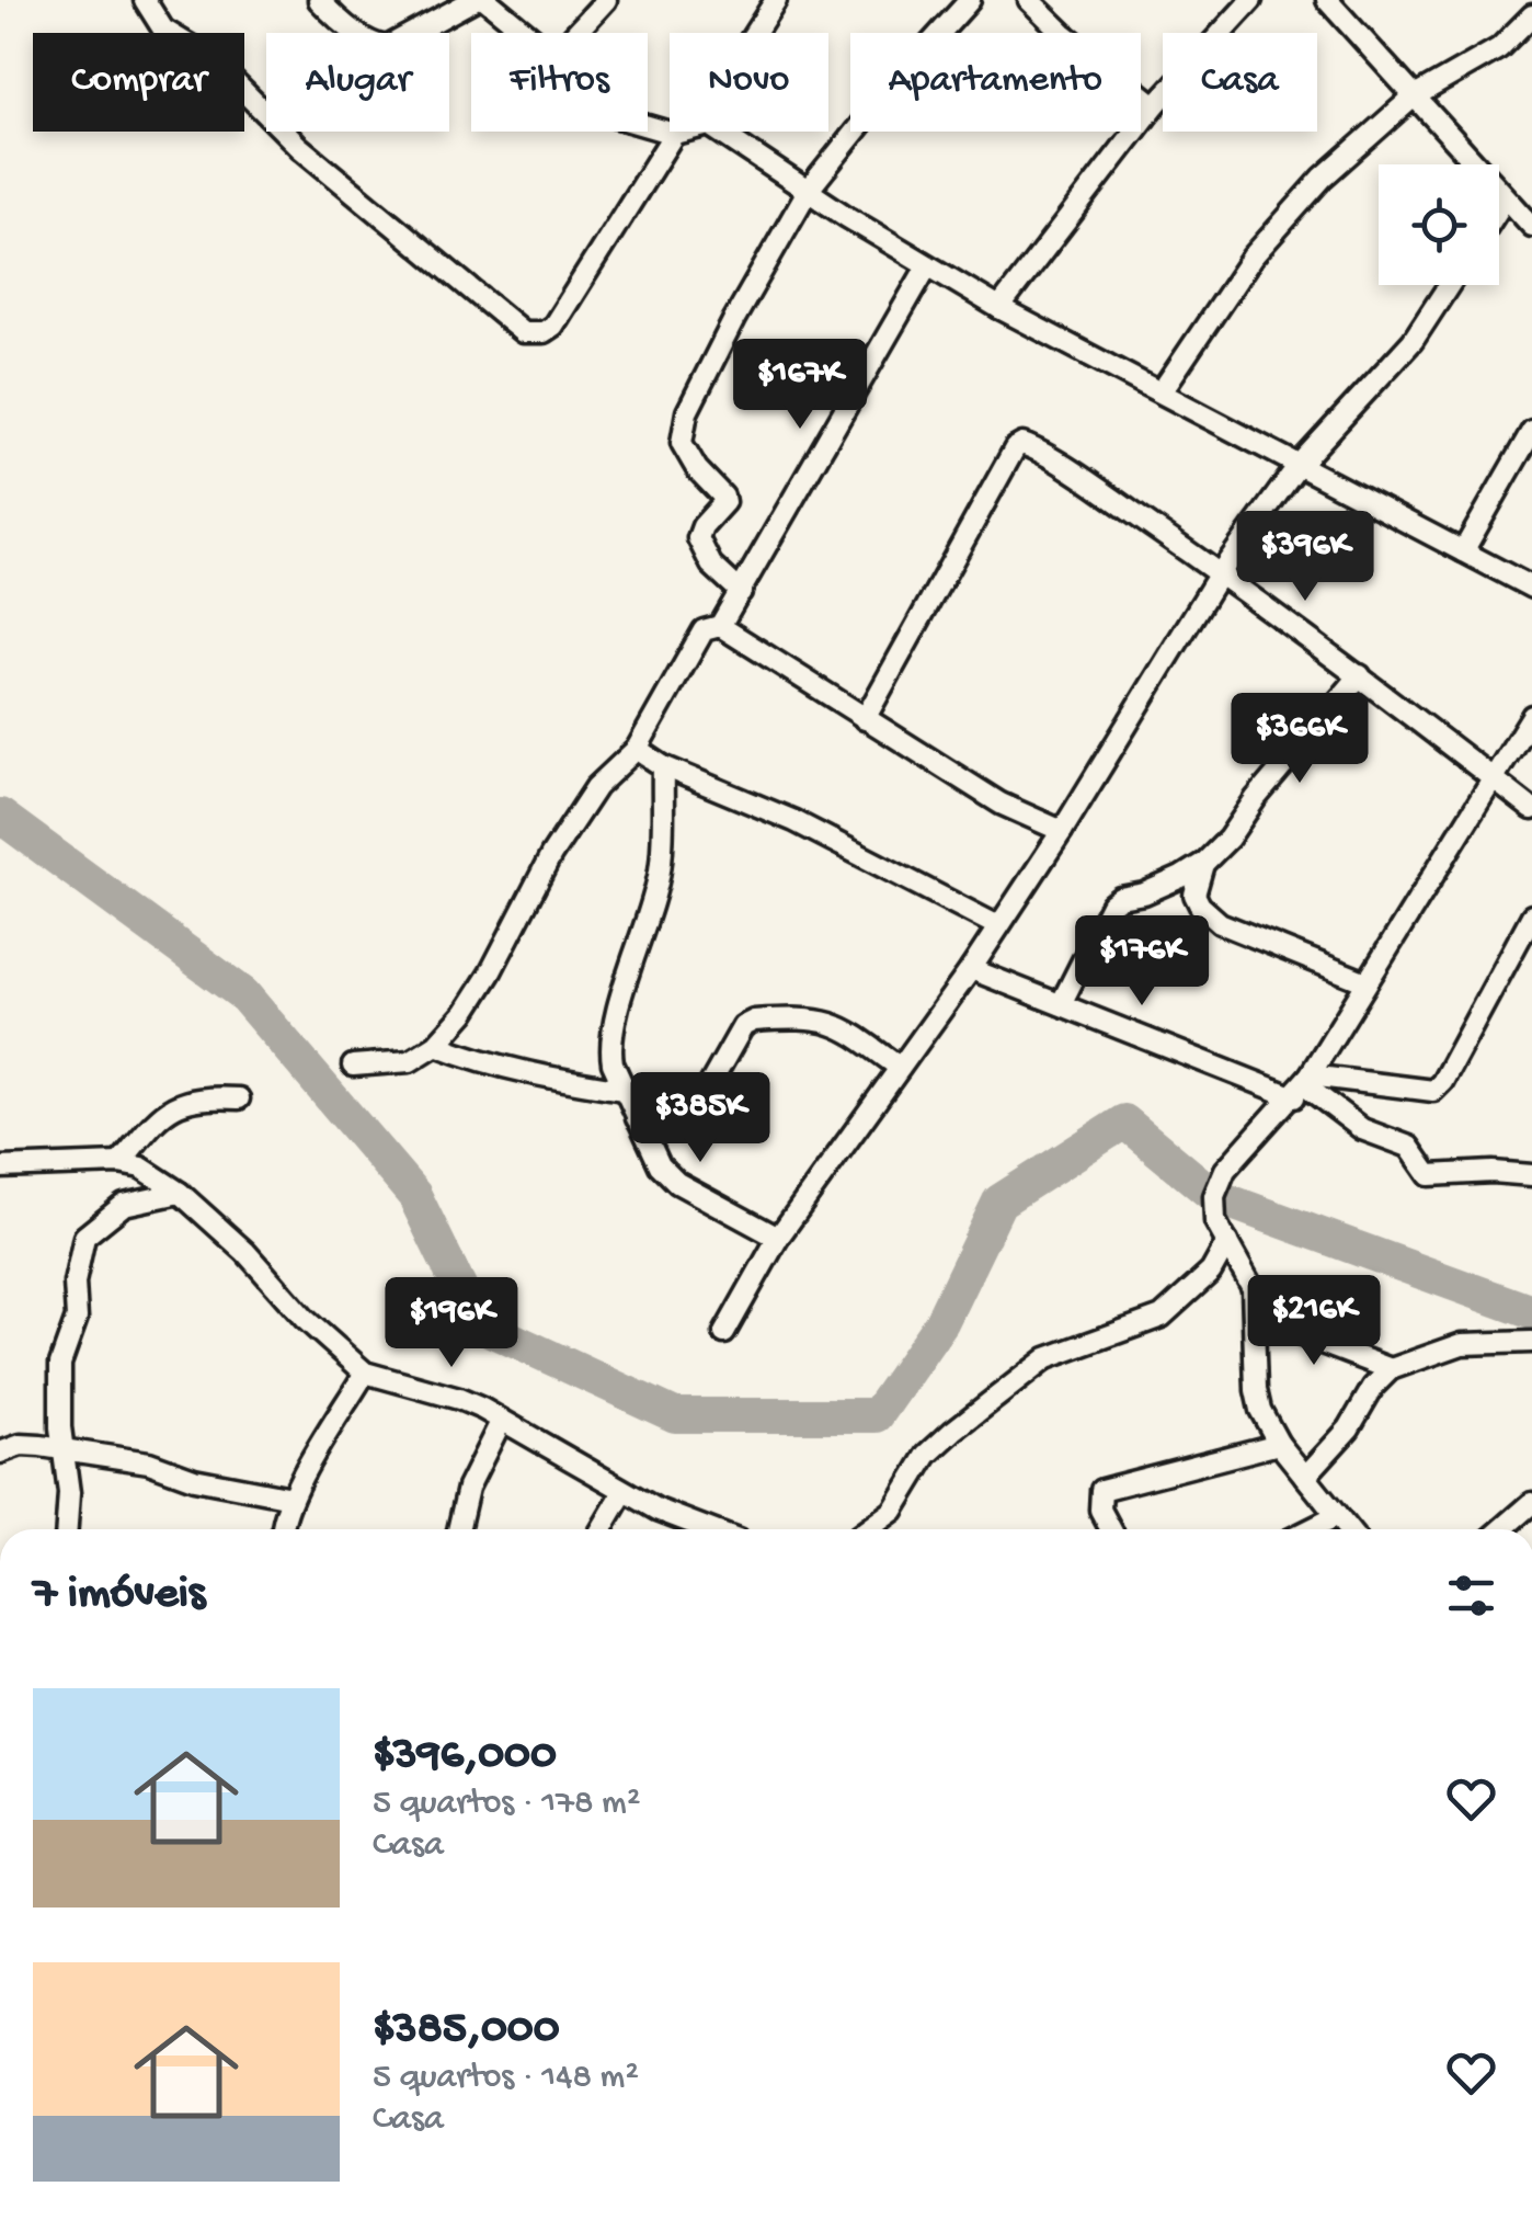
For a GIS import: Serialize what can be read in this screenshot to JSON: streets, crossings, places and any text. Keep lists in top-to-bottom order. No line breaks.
{"page":{"chip":["Comprar","Alugar","Filtros","Novo","Apartamento","Casa"],"price":["$167K","$396K","$366K","$176K","$385K","$216K","$196K"],"heading":"7 imóveis","list":[{"name":"$396,000","note":"5 quartos · 178 m² · Casa"},{"name":"$385,000","note":"5 quartos · 148 m² · Casa"}]}}
